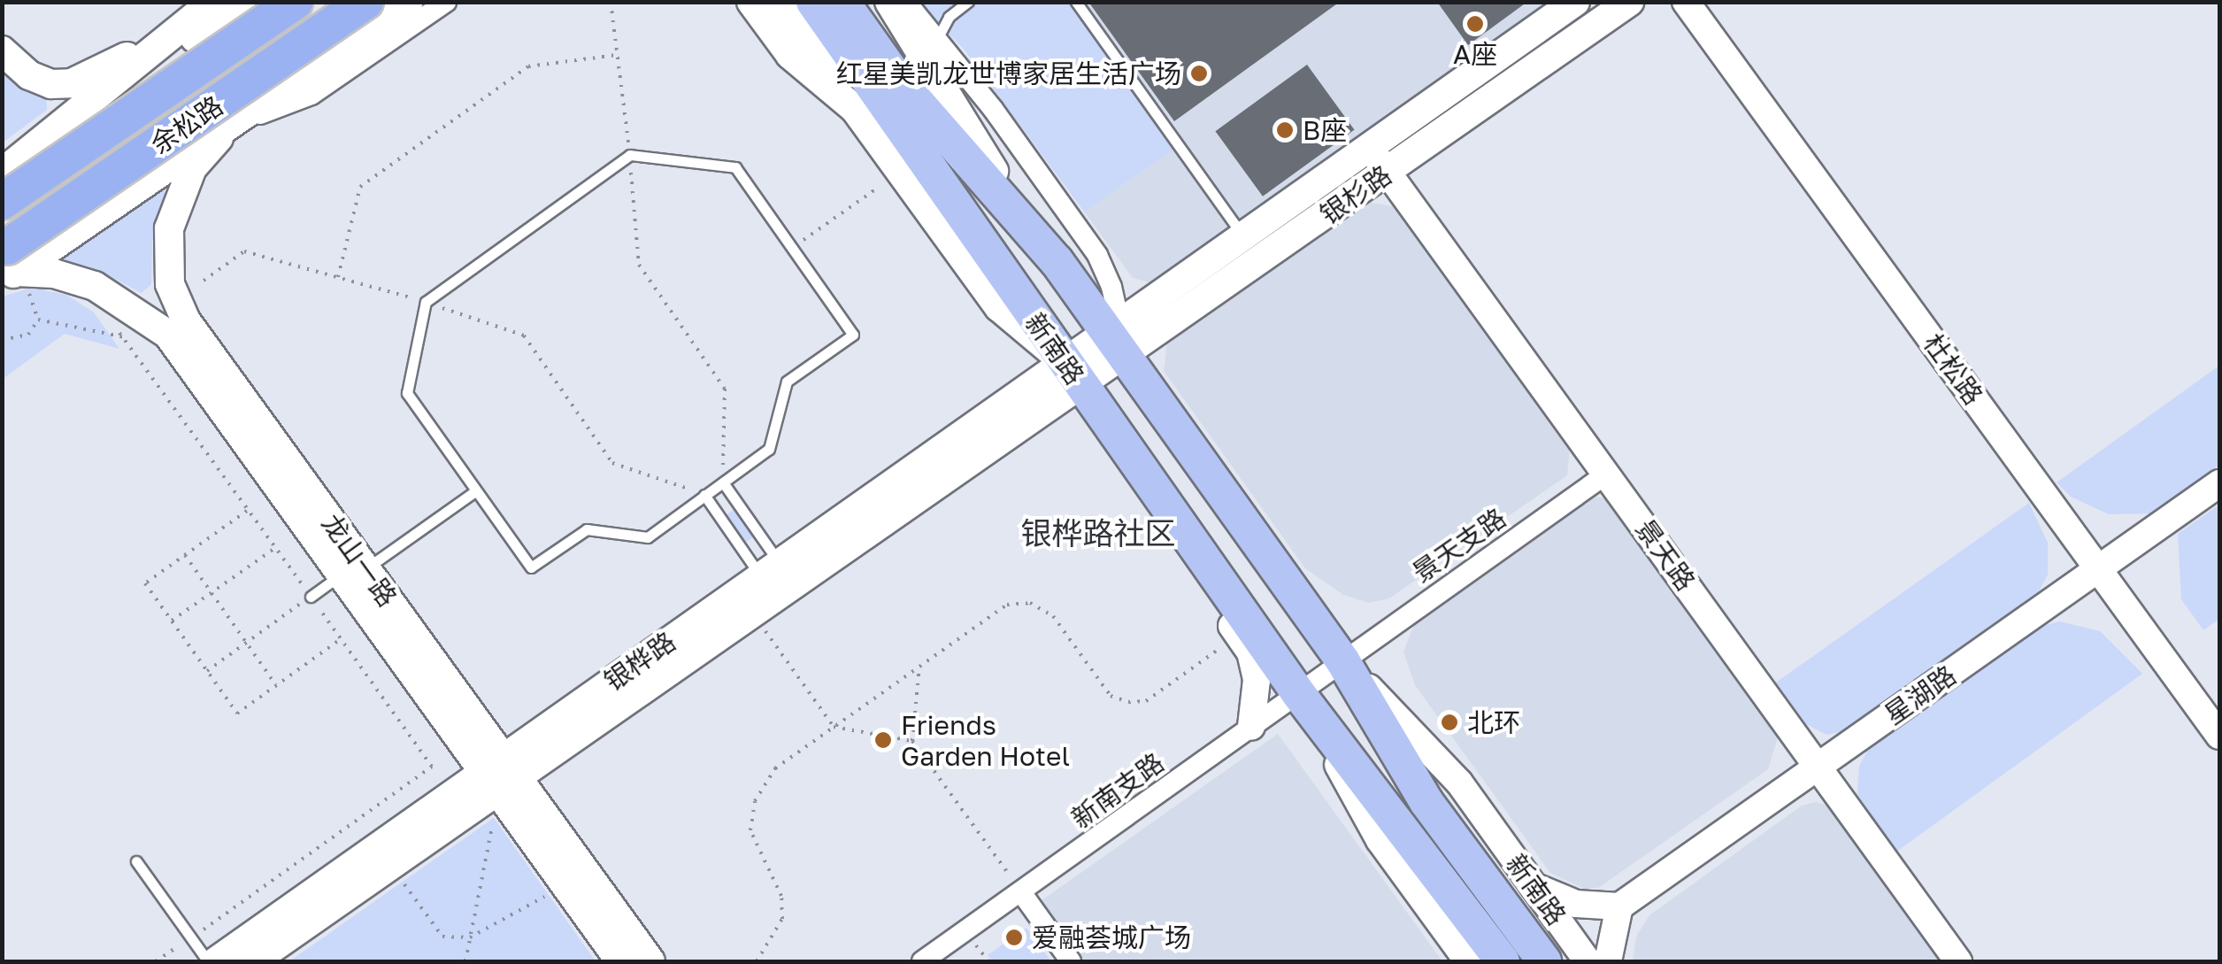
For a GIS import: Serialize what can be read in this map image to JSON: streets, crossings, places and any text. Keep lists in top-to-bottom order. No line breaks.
{"streets":{"highway":["余松路"],"main road":["银杉路","新南路","龙山一路","银桦路"],"street":["杜松路","景天支路","景天路","星湖路","新南支路"]},"crossings":[["余松路","龙山一路"],["银杉路","新南路"],["银杉路","景天路"],["银杉路","银桦路"],["新南路","景天支路"],["新南路","银桦路"],["新南路","新南支路"],["杜松路","星湖路"],["景天支路","景天路"],["景天支路","新南支路"],["景天路","星湖路"],["龙山一路","银桦路"]],"districts":["银桦路社区"],"places":["A座","红星美凯龙世博家居生活广场","B座","北环","Friends Garden Hotel","爱融荟城广场"]}
